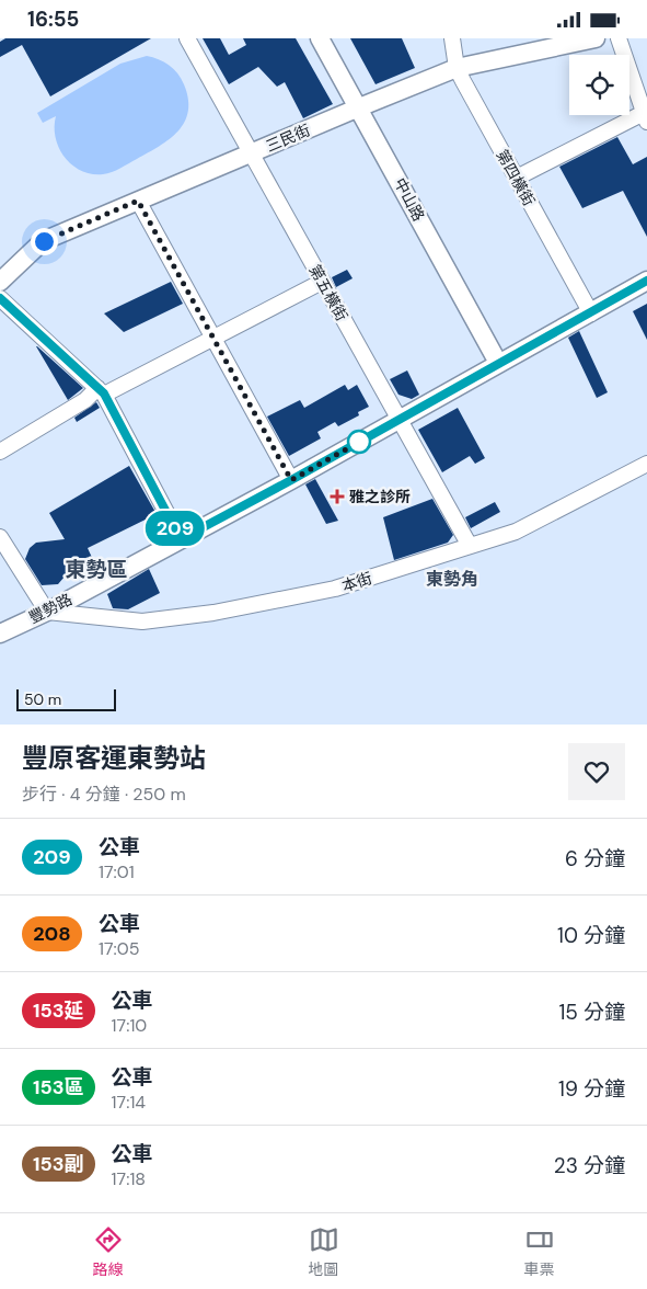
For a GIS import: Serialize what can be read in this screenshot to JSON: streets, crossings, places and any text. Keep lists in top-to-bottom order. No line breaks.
{"streets":{"street":["三民街","第四橫街","中山路","第五橫街","本街","豐勢路"]},"crossings":[["三民街","第四橫街"],["三民街","中山路"],["三民街","第五橫街"],["第四橫街","豐勢路"],["中山路","豐勢路"],["第五橫街","本街"],["第五橫街","豐勢路"],["本街","豐勢路"]],"districts":["東勢區","東勢角"],"places":{"health":["雅之診所"]},"lines":["bus line 209"],"scale_bar":"50 m","page":{"status":"16:55","on_map":"209","scale":"50 m","heading":["豐原客運東勢站","步行 · 4 分鐘 · 250 m"],"list":[{"mark":"209","name":"公車","note":"17:01","value":"6 分鐘"},{"mark":"208","name":"公車","note":"17:05","value":"10 分鐘"},{"mark":"153延","name":"公車","note":"17:10","value":"15 分鐘"},{"mark":"153區","name":"公車","note":"17:14","value":"19 分鐘"},{"mark":"153副","name":"公車","note":"17:18","value":"23 分鐘"}],"tabs":["路線","地圖","車票"]}}
